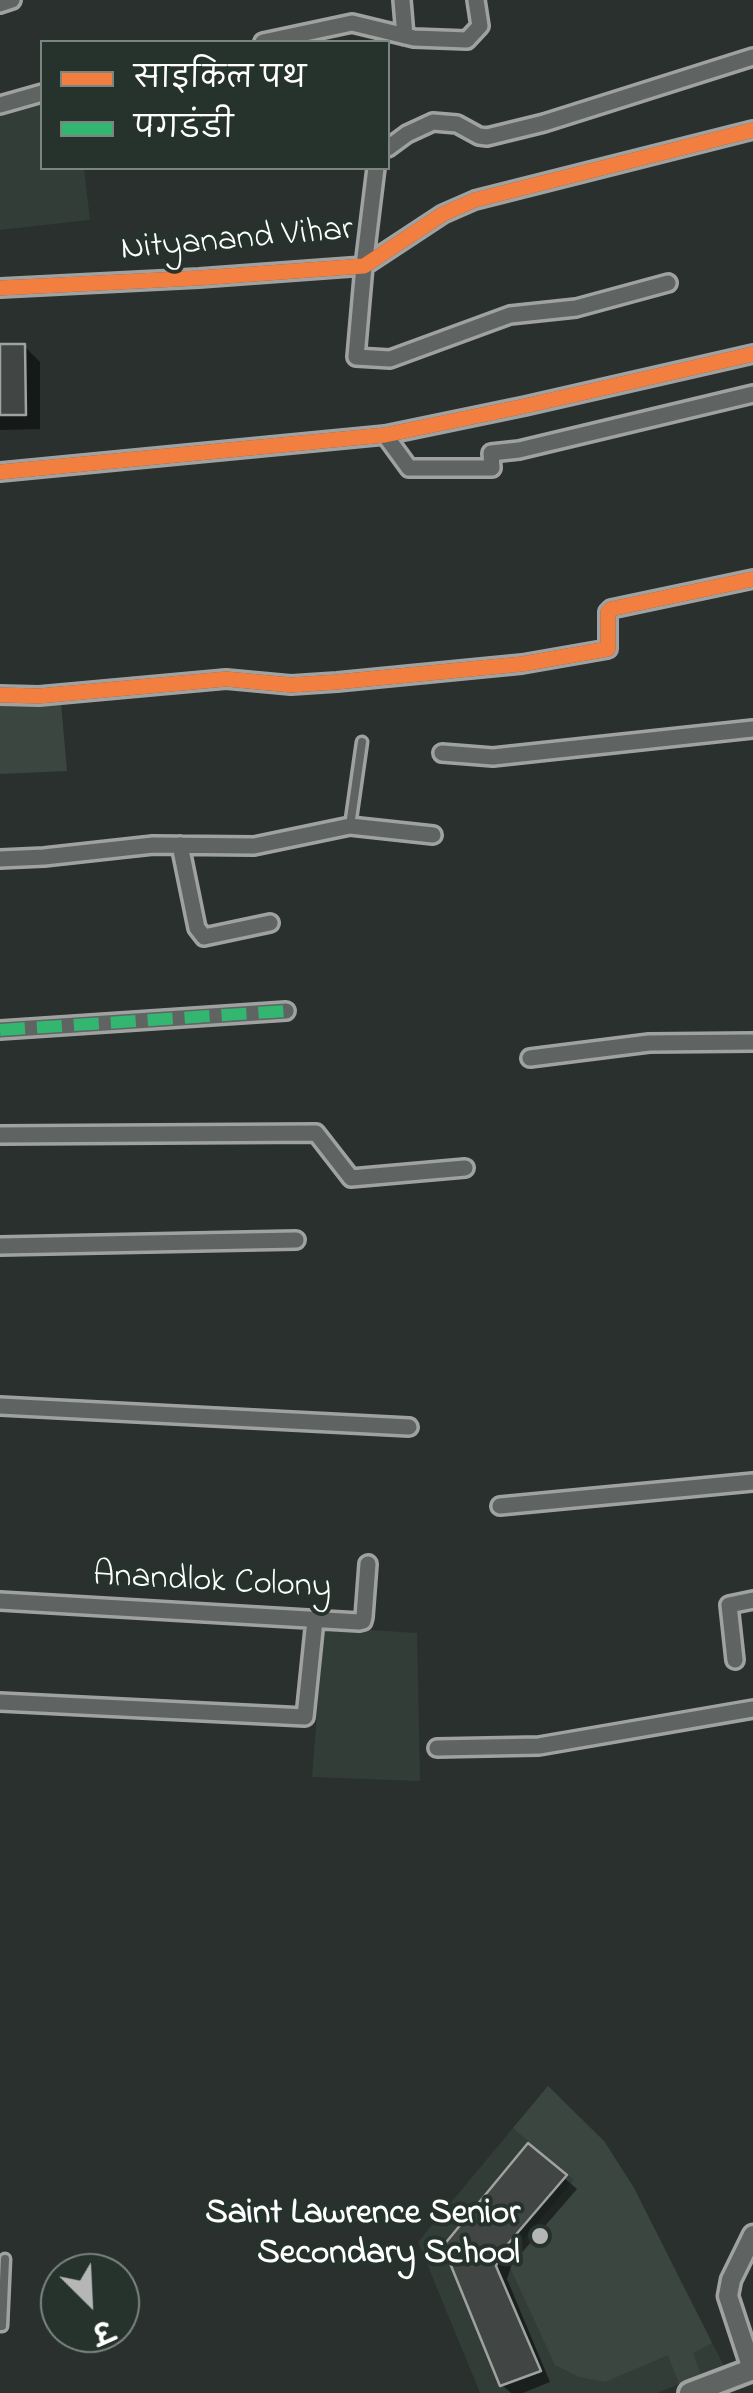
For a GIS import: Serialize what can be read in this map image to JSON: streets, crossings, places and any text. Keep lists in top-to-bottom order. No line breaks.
{"streets":{"street":["Nityanand Vihar","Anandlok Colony"]},"places":["Saint Lawrence Senior Secondary School"],"legend":["साइकिल पथ","पगडंडी"],"north":"bottom right"}
